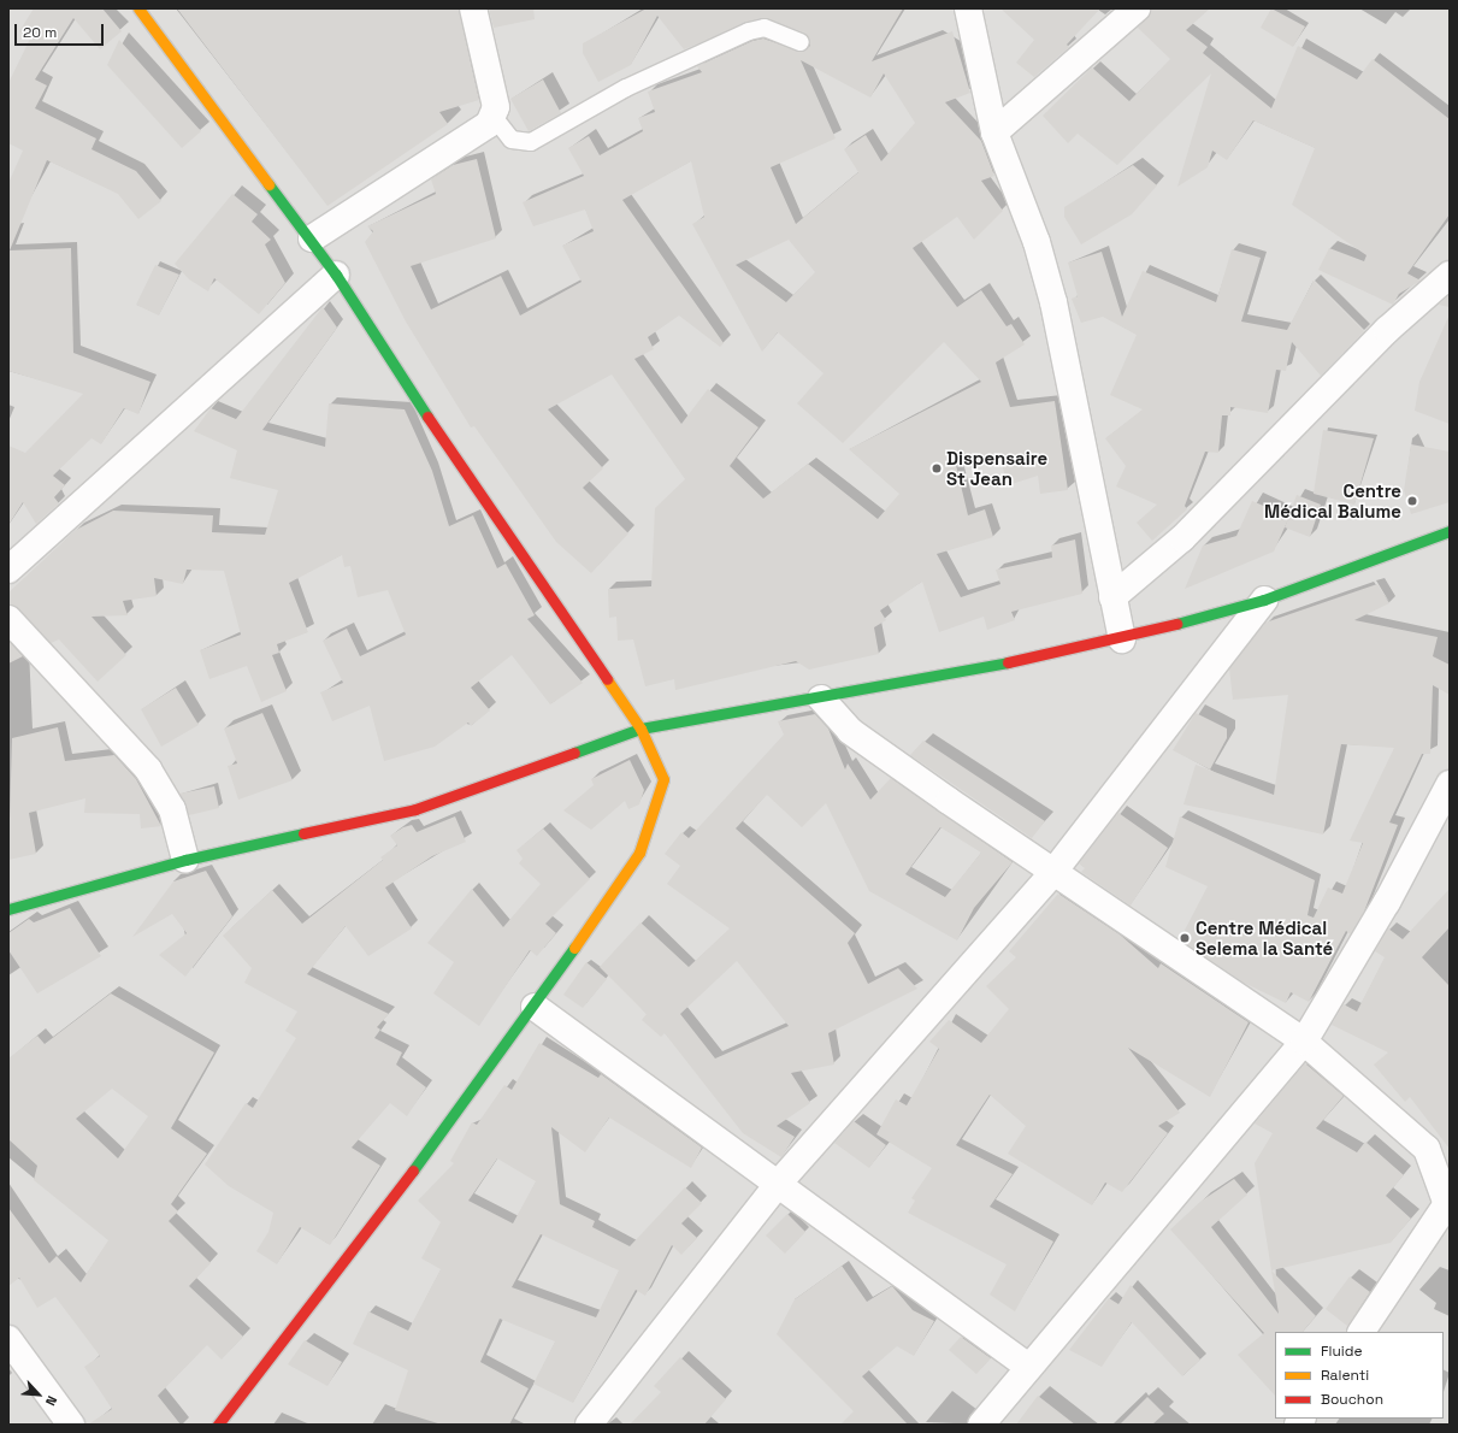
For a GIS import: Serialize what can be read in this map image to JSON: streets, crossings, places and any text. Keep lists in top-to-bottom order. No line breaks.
{"places":["Dispensaire St Jean","Centre Médical Balume","Centre Médical Selema la Santé"],"legend":["Fluide","Ralenti","Bouchon"],"scale_bar":"20 m","north":"bottom right"}
